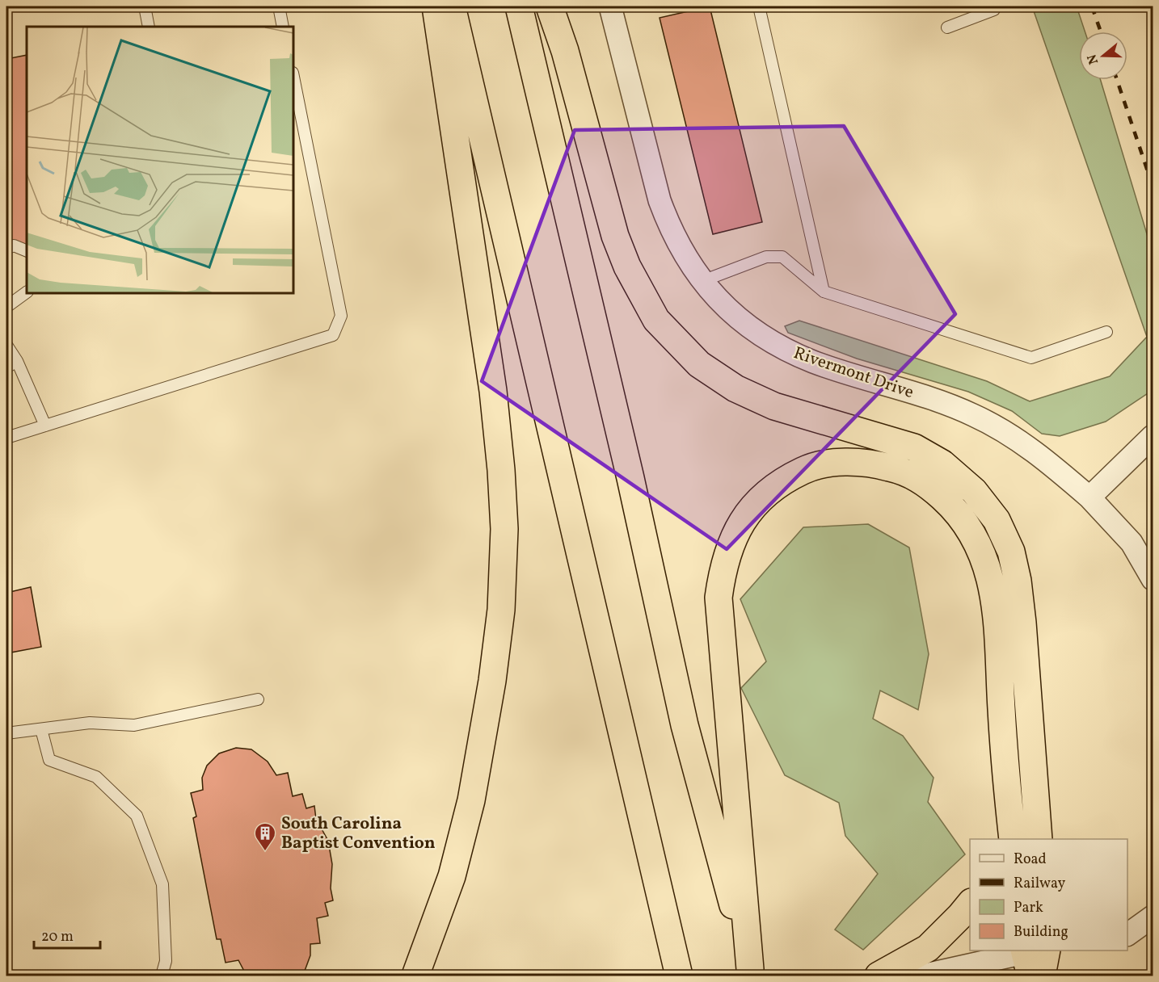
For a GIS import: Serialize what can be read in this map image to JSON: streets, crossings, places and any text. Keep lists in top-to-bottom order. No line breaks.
{"streets":{"street":["Rivermont Drive"]},"places":{"building":["South Carolina Baptist Convention"]},"legend":["Road","Railway","Park","Building"],"scale_bar":"20 m","north":"left"}
